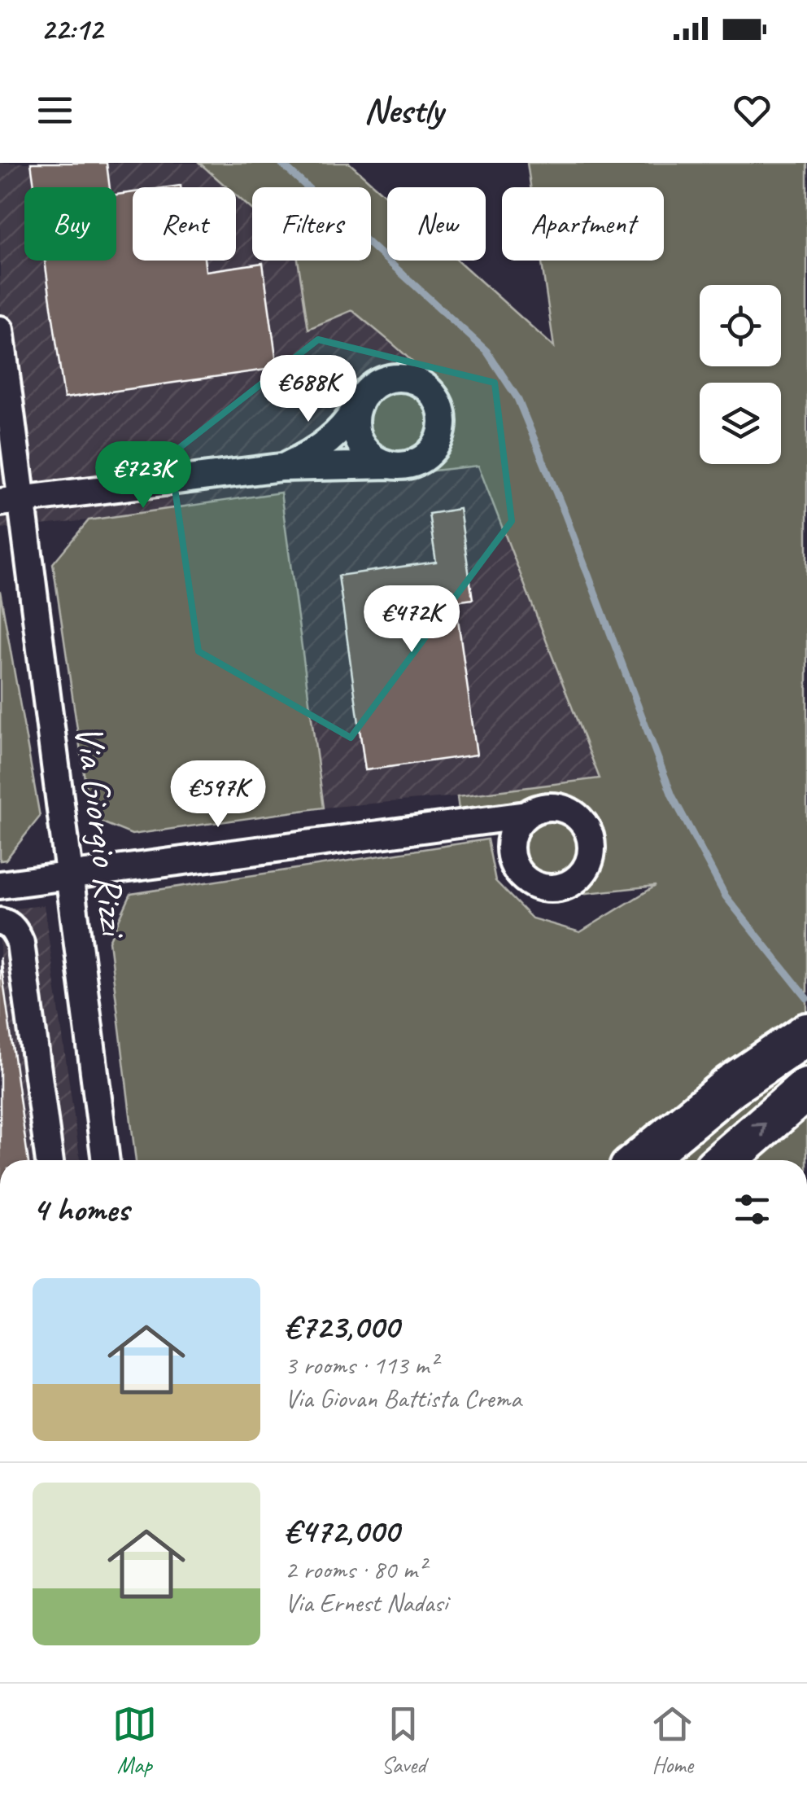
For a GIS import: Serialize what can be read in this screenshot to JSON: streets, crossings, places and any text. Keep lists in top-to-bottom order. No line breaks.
{"streets":{"street":["Via Giorgio Rizzi"]},"page":{"status":"22:12","header":"Nestly","chip":["Buy","Rent","Filters","New","Apartment"],"price":["€688K","€723K","€472K","€597K"],"heading":"4 homes","list":[{"name":"€723,000","note":"3 rooms · 113 m² · Via Giovan Battista Crema"},{"name":"€472,000","note":"2 rooms · 80 m² · Via Ernest Nadasi"}],"tabs":["Map","Saved","Home"]}}
